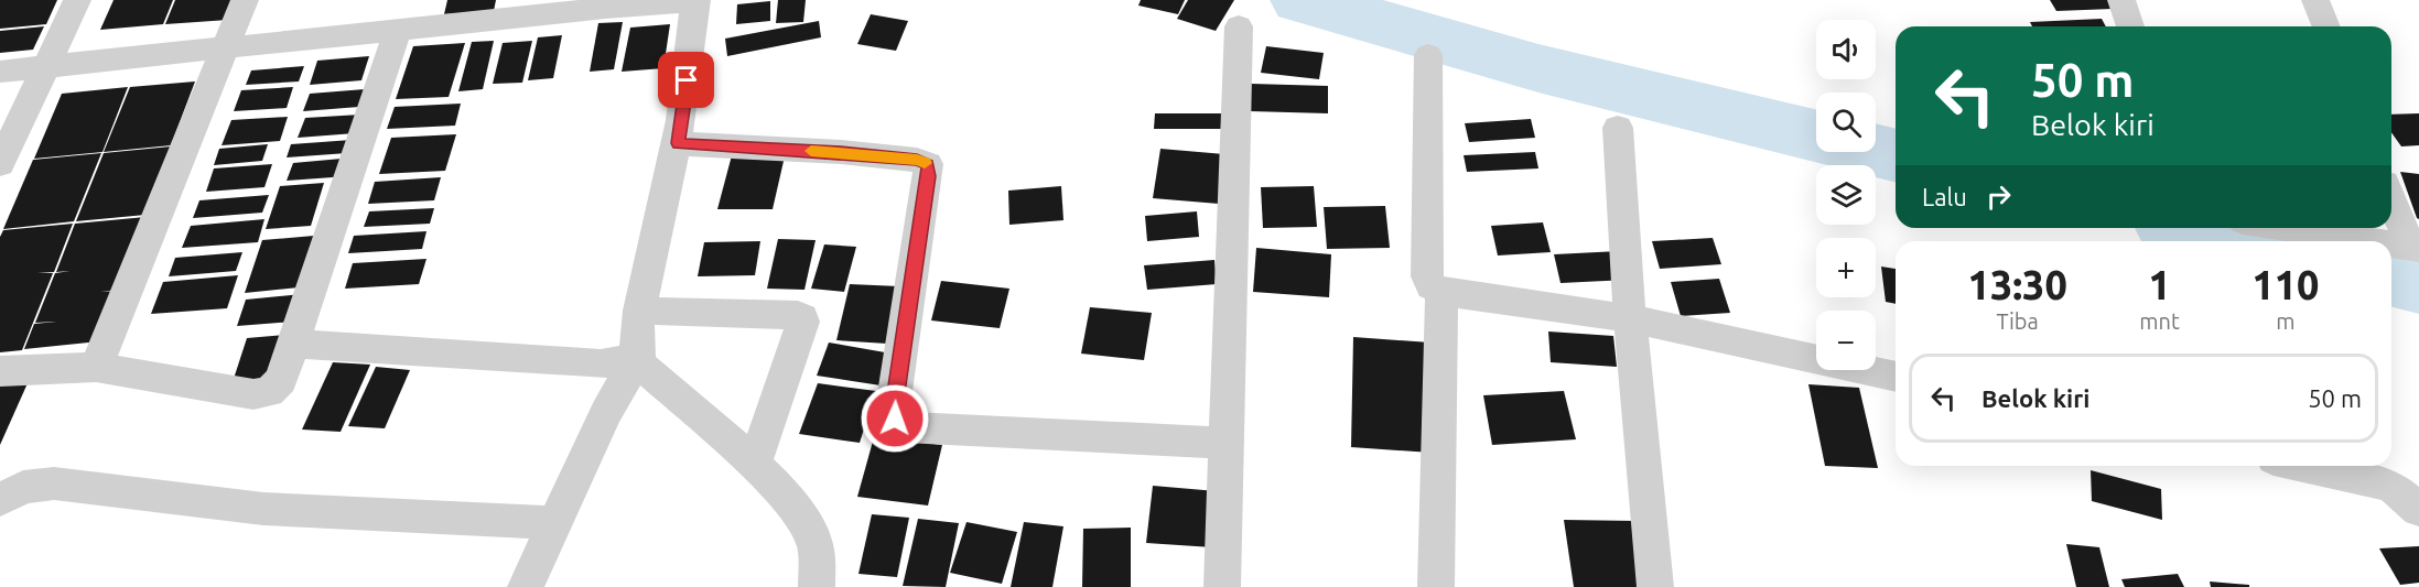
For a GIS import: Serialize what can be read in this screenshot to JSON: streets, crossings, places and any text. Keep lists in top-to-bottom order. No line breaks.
{"page":{"map_buttons":["+","−"],"turn":["50 m","Belok kiri"],"then":"Lalu","eta":["13:30","Tiba","1","mnt","110","m"],"list":[{"name":"Belok kiri","value":"50 m"}]}}
